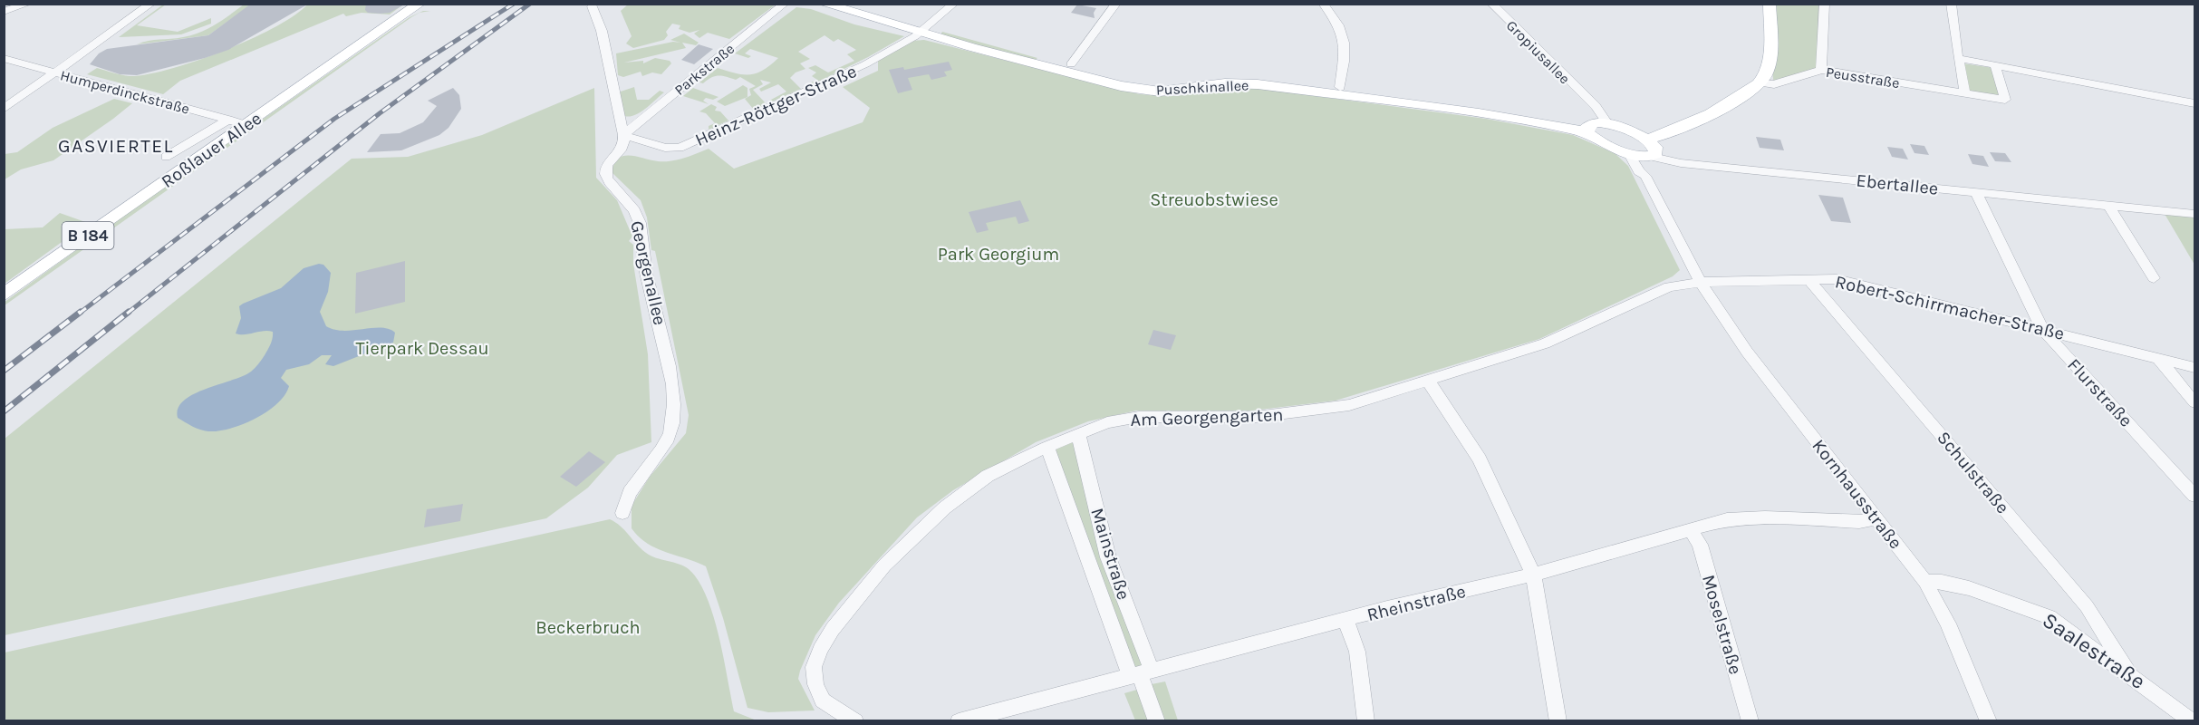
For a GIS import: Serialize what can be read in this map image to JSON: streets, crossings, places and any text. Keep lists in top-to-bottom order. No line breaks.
{"streets":{"main road":["Puschkinallee","Roßlauer Allee","B 184"],"street":["Gropiusallee","Parkstraße","Peusstraße","Humperdinckstraße","Heinz-Röttger-Straße","Ebertallee","Georgenallee","Robert-Schirrmacher-Straße","Flurstraße","Am Georgengarten","Schulstraße","Kornhausstraße","Mainstraße","Rheinstraße","Moselstraße","Saalestraße"]},"crossings":[["Gropiusallee","Puschkinallee"],["Parkstraße","Heinz-Röttger-Straße"],["Parkstraße","Georgenallee"],["Puschkinallee","Heinz-Röttger-Straße"],["Humperdinckstraße","Roßlauer Allee"],["Heinz-Röttger-Straße","Georgenallee"],["Ebertallee","Flurstraße"],["Robert-Schirrmacher-Straße","Flurstraße"],["Robert-Schirrmacher-Straße","Am Georgengarten"],["Robert-Schirrmacher-Straße","Schulstraße"],["Robert-Schirrmacher-Straße","Kornhausstraße"],["Am Georgengarten","Kornhausstraße"],["Am Georgengarten","Mainstraße"],["Schulstraße","Saalestraße"],["Kornhausstraße","Rheinstraße"],["Kornhausstraße","Saalestraße"],["Mainstraße","Rheinstraße"],["Rheinstraße","Moselstraße"]],"districts":["GASVIERTEL"],"parks":["Streuobstwiese","Park Georgium","Tierpark Dessau","Beckerbruch"]}
